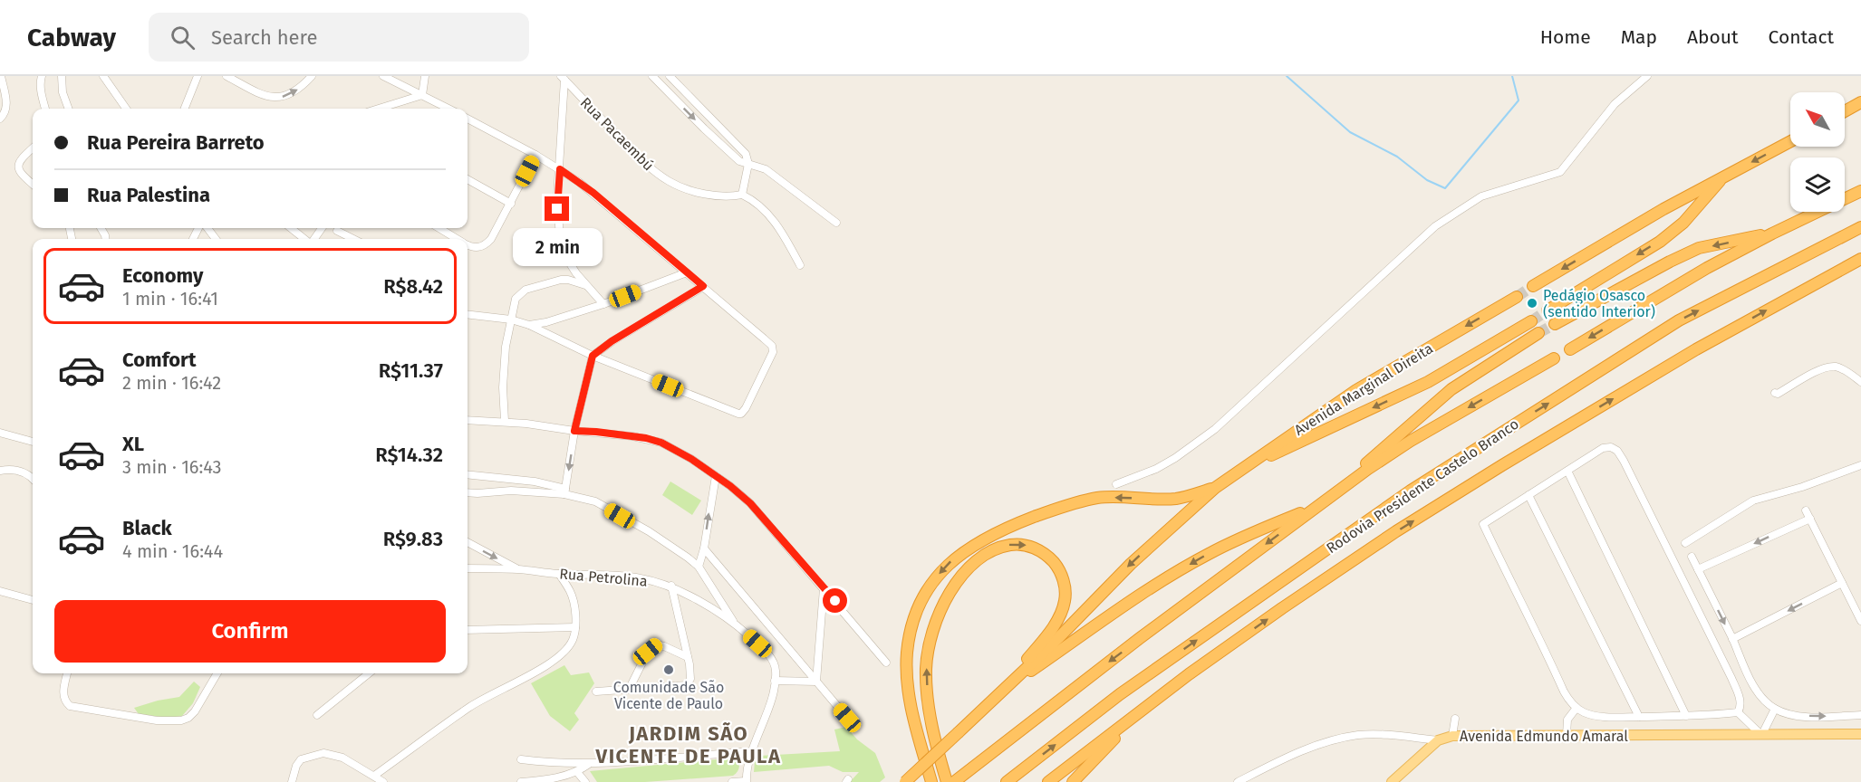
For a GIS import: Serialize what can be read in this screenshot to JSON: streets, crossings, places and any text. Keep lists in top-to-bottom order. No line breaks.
{"streets":{"highway":["Avenida Marginal Direita","Rodovia Presidente Castelo Branco"],"main road":["Avenida Edmundo Amaral"],"street":["Rua Pacaembú","Rua Petrolina"]},"districts":["JARDIM SÃO VICENTE DE PAULA"],"places":["Pedágio Osasco (sentido Interior)","Comunidade São Vicente de Paulo"],"north":"top left","page":{"header":"Cabway","search":"Search here","nav":["Home","Map","About","Contact"],"banner":["Rua Pereira Barreto","Rua Palestina"],"bubble":"2 min","list":[{"name":"Economy","note":"1 min · 16:41","value":"R$8.42"},{"name":"Comfort","note":"2 min · 16:42","value":"R$11.37"},{"name":"XL","note":"3 min · 16:43","value":"R$14.32"},{"name":"Black","note":"4 min · 16:44","value":"R$9.83"}],"buttons":"Confirm"}}
